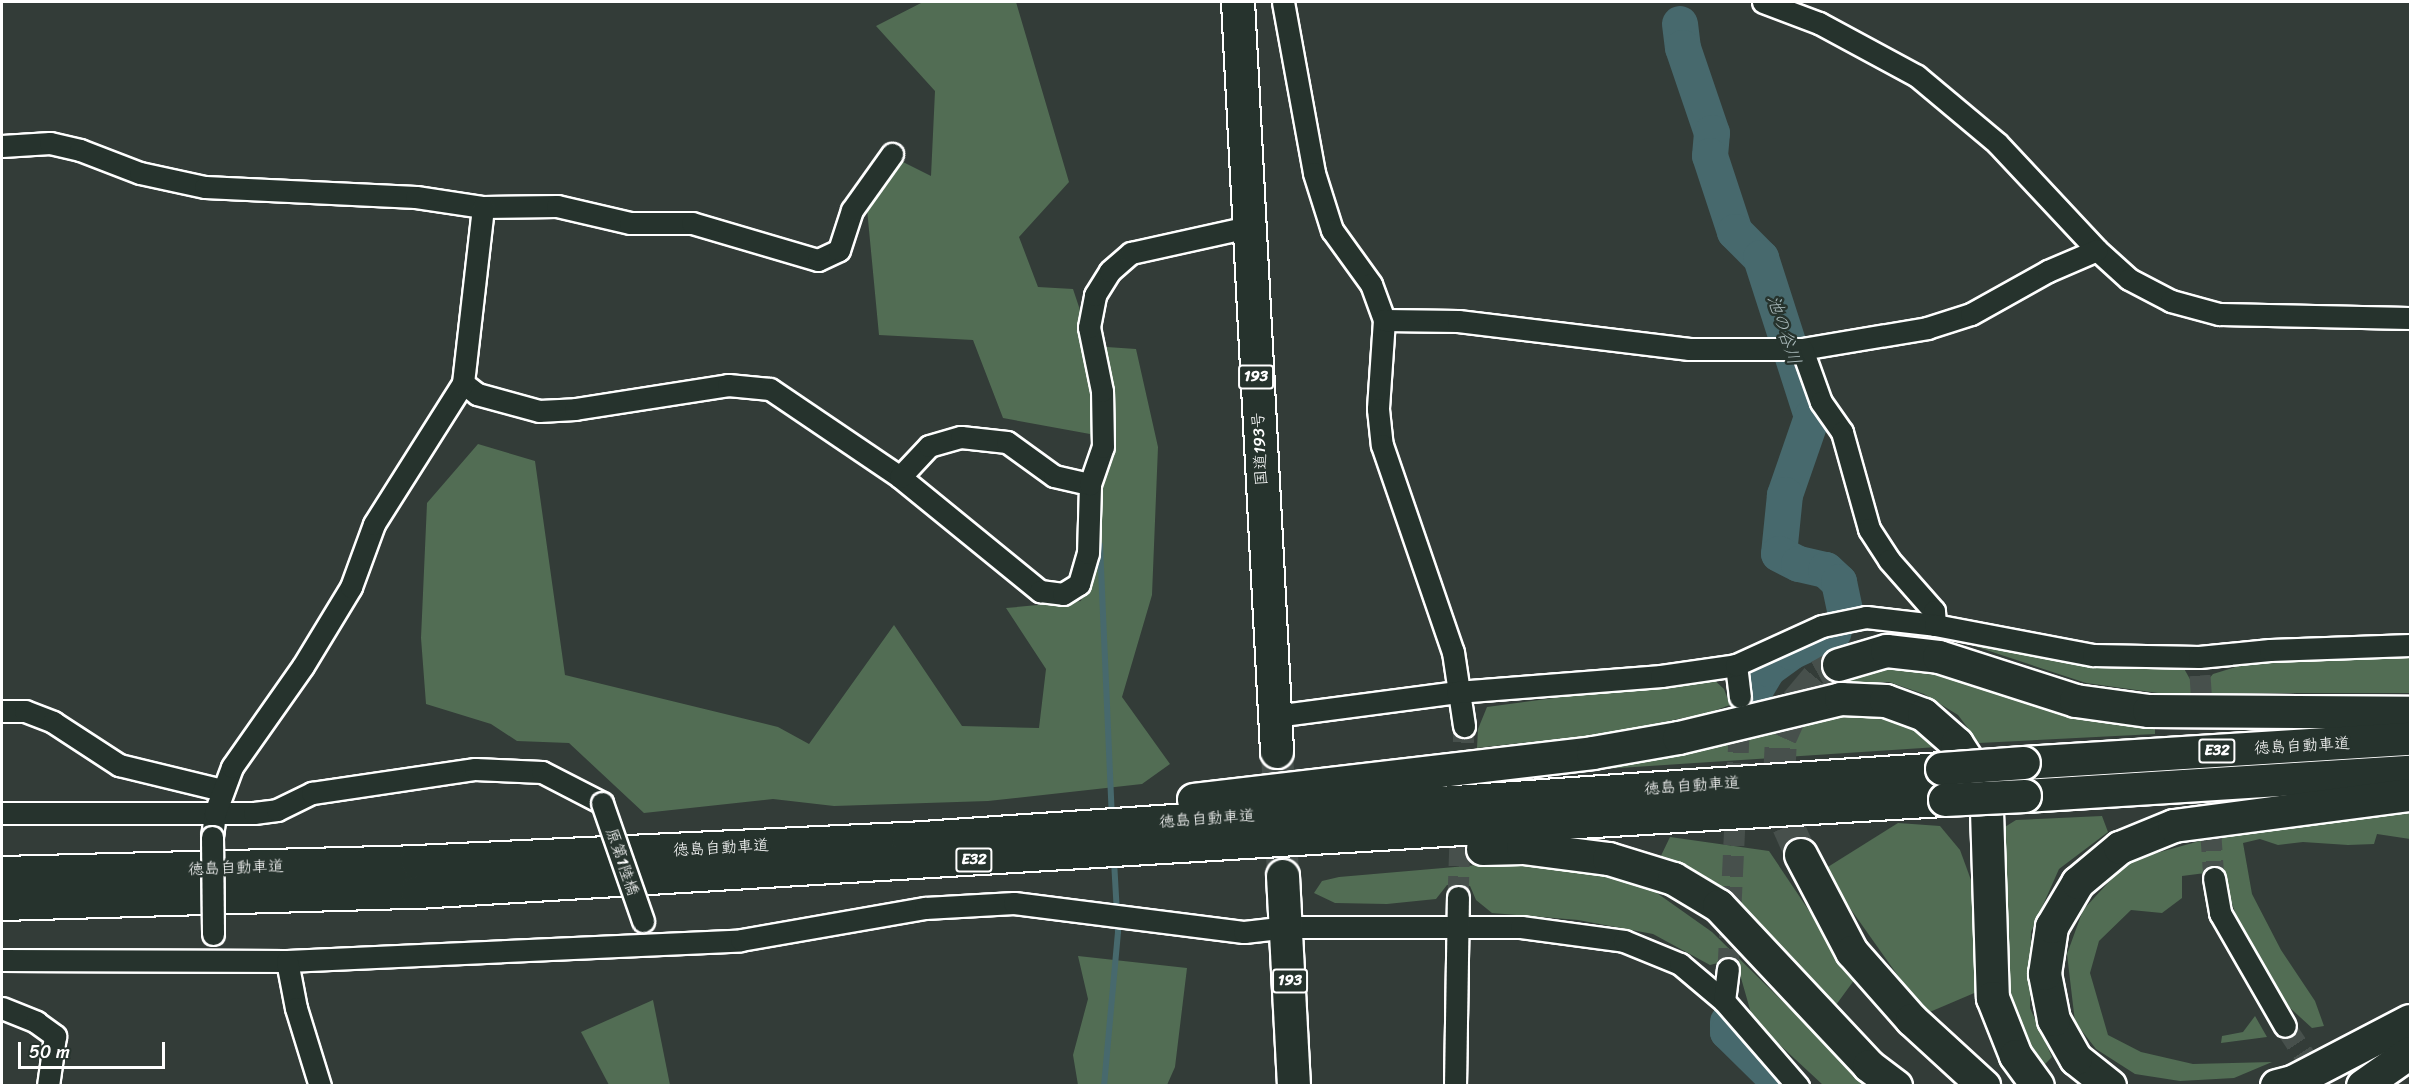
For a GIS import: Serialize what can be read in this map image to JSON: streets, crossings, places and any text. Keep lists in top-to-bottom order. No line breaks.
{"streets":{"highway":["193","国道193号","徳島自動車道","E32"],"street":["原第1陸橋"]},"water":["池の谷川"],"scale_bar":"50 m"}
